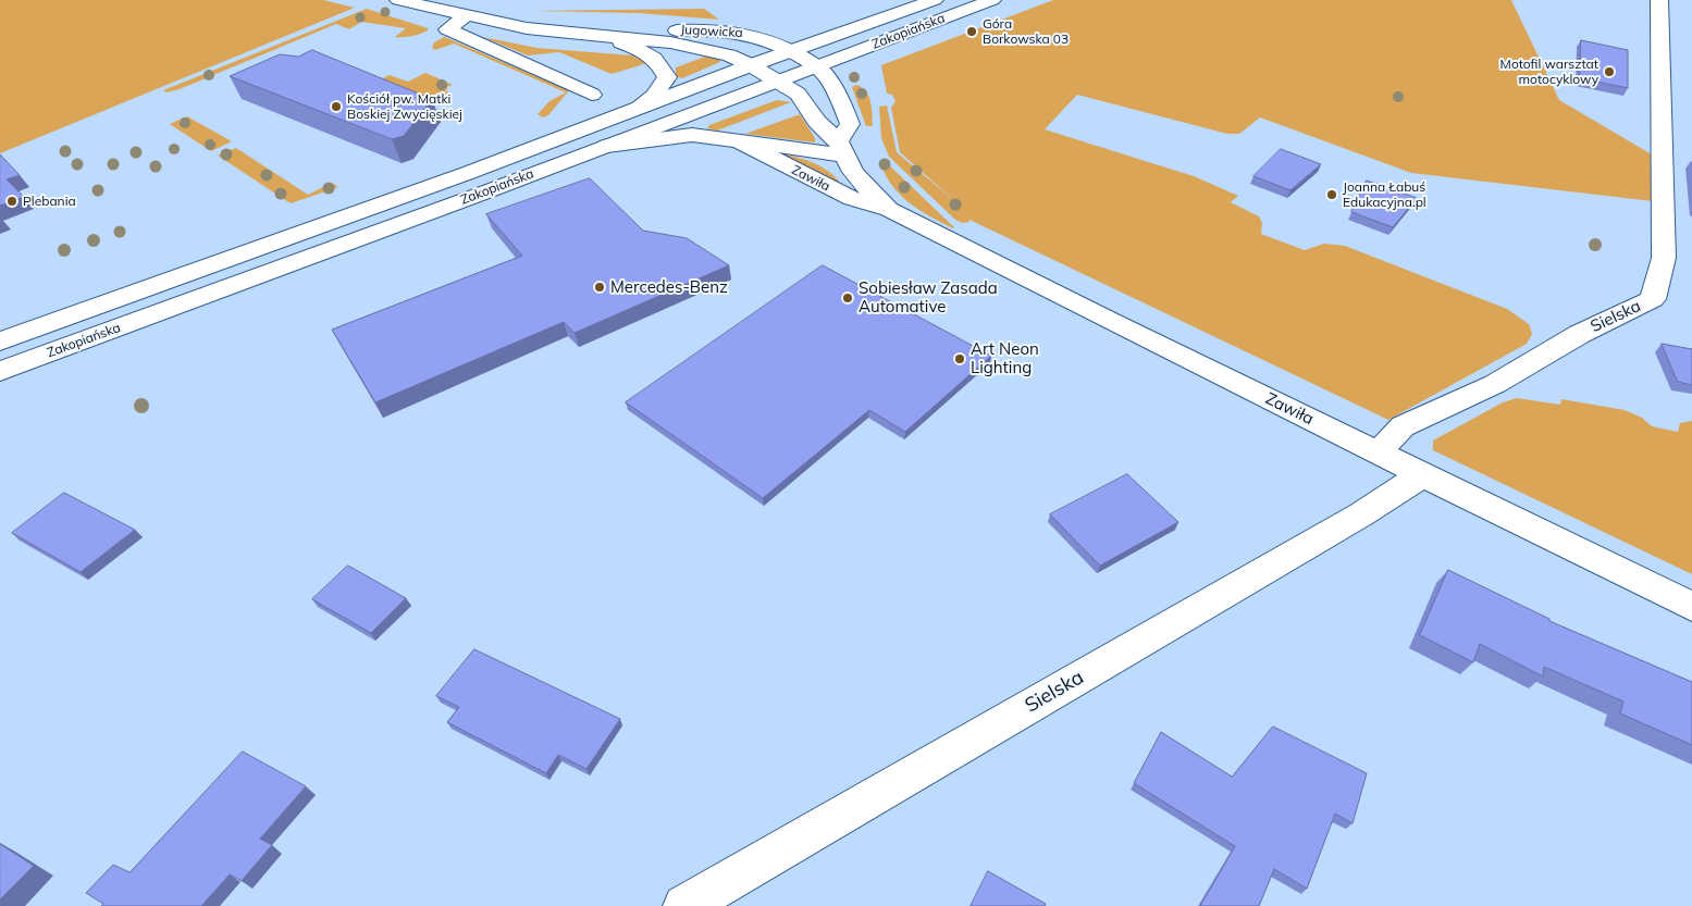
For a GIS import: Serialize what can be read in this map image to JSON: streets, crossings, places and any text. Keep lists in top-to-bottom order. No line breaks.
{"streets":{"street":["Jugowicka","Zakopiańska","Zawiła","Sielska"]},"crossings":[["Jugowicka","Zakopiańska"],["Jugowicka","Zawiła"],["Zakopiańska","Zawiła"],["Zawiła","Sielska"]],"places":["Góra Borkowska 03","Motofil warsztat motocyklowy","Kościół pw. Matki Boskiej Zwycięskiej","Joanna Łabuś Edukacyjna.pl","Plebania","Mercedes-Benz","Sobiesław Zasada Automative","Art Neon Lighting"]}
